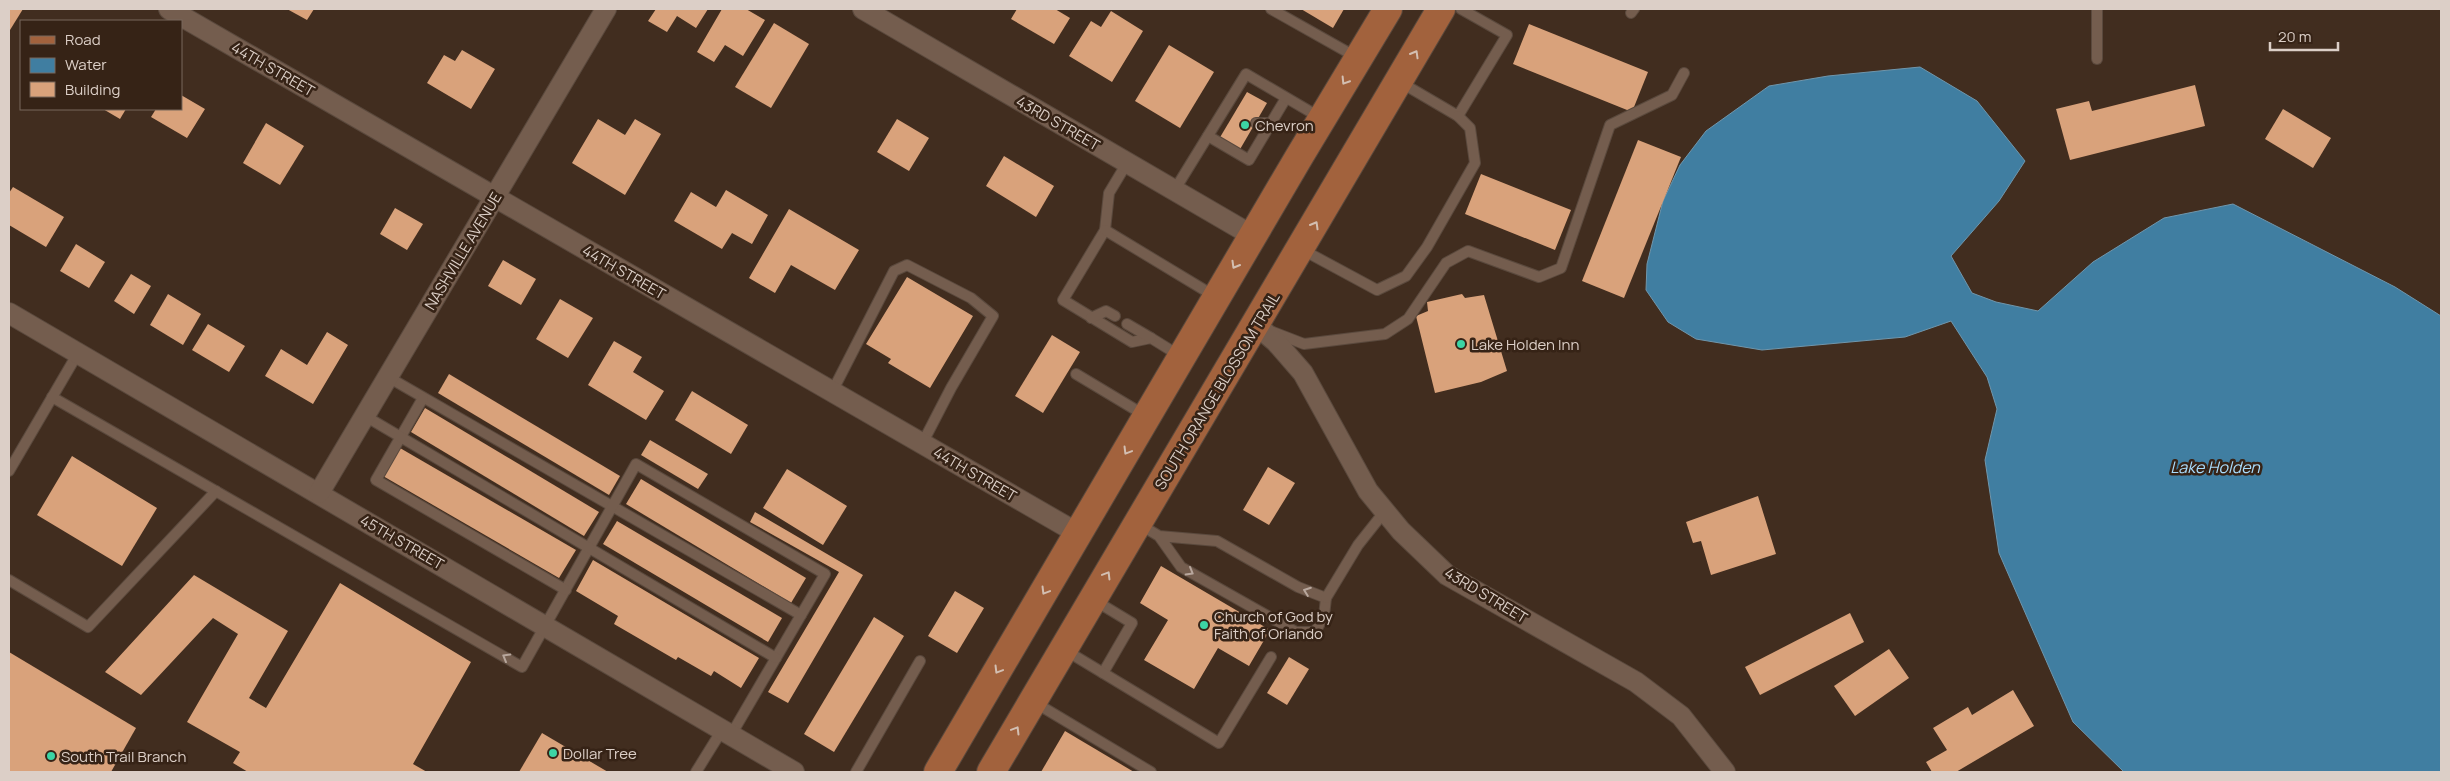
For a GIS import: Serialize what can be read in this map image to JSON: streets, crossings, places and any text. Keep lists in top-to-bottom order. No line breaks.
{"streets":{"main road":["SOUTH ORANGE BLOSSOM TRAIL"],"street":["44TH STREET","43RD STREET","NASHVILLE AVENUE","45TH STREET"]},"crossings":[["44TH STREET","NASHVILLE AVENUE"],["43RD STREET","SOUTH ORANGE BLOSSOM TRAIL"],["NASHVILLE AVENUE","45TH STREET"]],"water":["Lake Holden"],"places":["Chevron","Lake Holden Inn","Church of God by Faith of Orlando","Dollar Tree","South Trail Branch"],"legend":["Road","Water","Building"],"scale_bar":"20 m"}
